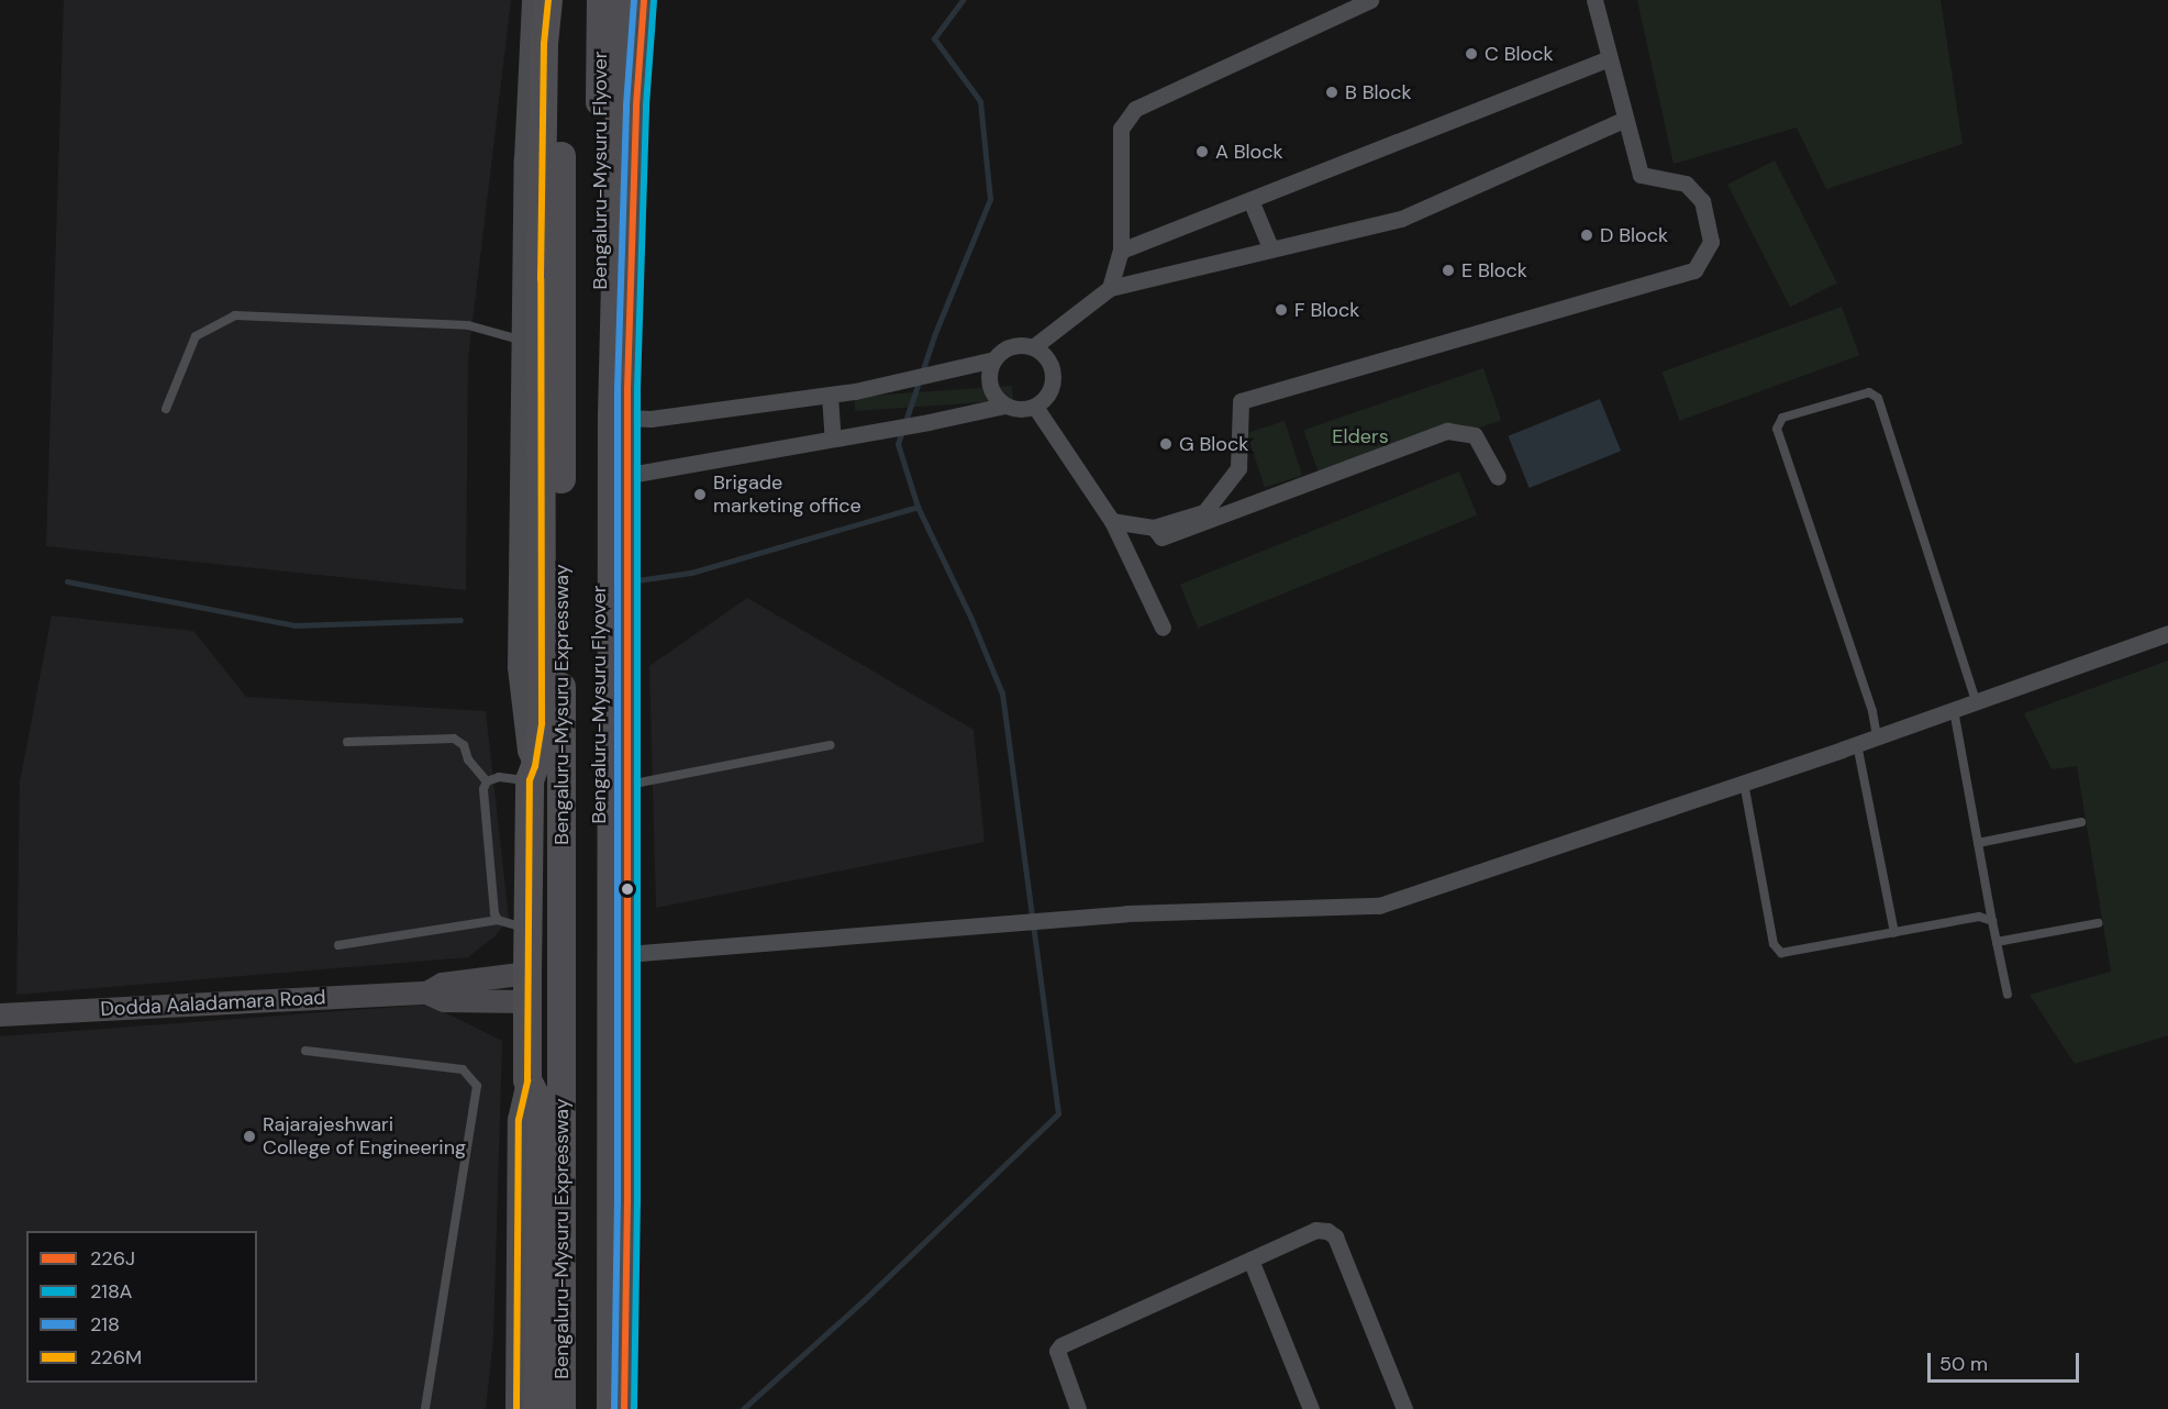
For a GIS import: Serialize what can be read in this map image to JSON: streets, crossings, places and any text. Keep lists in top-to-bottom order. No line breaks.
{"streets":{"highway":["Bengaluru-Mysuru Flyover","Bengaluru-Mysuru Expressway"],"main road":["Dodda Aaladamara Road"]},"parks":["Elders"],"places":["C Block","B Block","A Block","D Block","E Block","F Block","G Block","Brigade marketing office","Rajarajeshwari College of Engineering"],"lines":["transit line 226J","transit line 218","transit line 226M","transit line 218A"],"legend":["226J","218A","218","226M"],"scale_bar":"50 m"}
